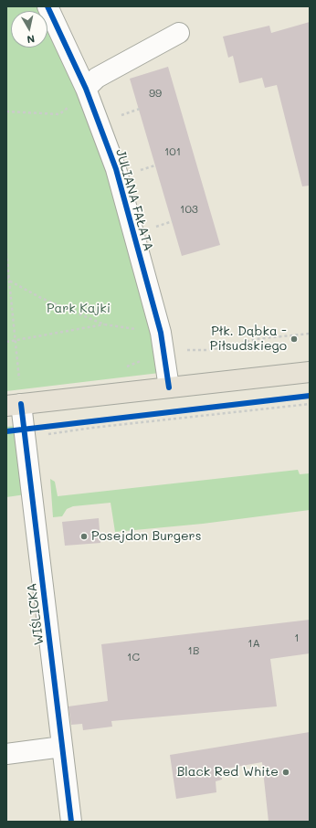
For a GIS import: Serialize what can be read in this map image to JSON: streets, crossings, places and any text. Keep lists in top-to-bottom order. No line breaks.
{"streets":{"street":["JULIANA FAŁATA","WIŚLICKA"]},"parks":["Park Kajki"],"places":["Płk. Dąbka - Piłsudskiego","Posejdon Burgers","Black Red White"],"house_numbers":["99","101","103","1","1A","1B","1C"],"north":"bottom"}
